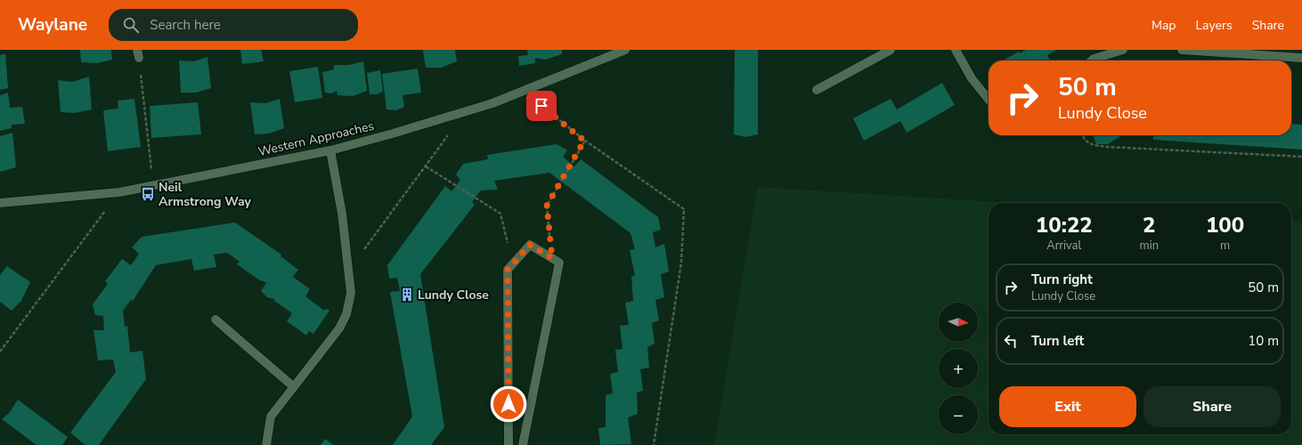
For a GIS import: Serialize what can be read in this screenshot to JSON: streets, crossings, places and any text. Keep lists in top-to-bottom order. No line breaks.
{"streets":{"street":["Western Approaches"]},"places":{"bus stop":["Neil Armstrong Way"],"building":["Lundy Close"]},"north":"right","page":{"header":"Waylane","search":"Search here","nav":["Map","Layers","Share"],"turn":["50 m","Lundy Close"],"eta":["10:22","Arrival","2","min","100","m"],"list":[{"name":"Turn right","note":"Lundy Close","value":"50 m"},{"name":"Turn left","value":"10 m"}],"map_buttons":["+","−"],"buttons":["Exit","Share"]}}
